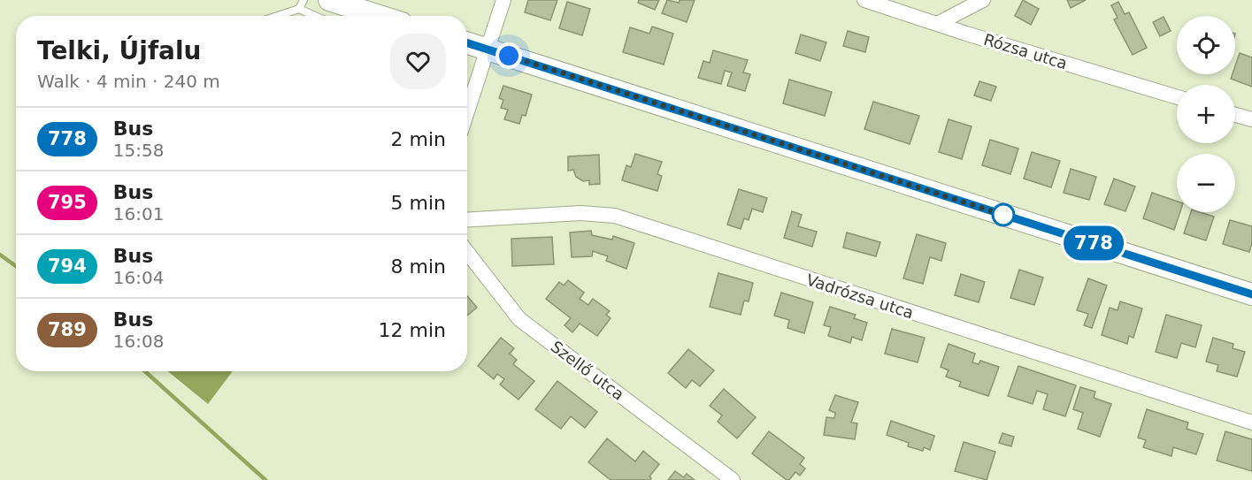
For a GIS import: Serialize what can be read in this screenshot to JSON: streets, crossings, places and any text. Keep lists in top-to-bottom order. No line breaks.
{"streets":{"street":["Rózsa utca","Vadrózsa utca","Szellő utca"]},"lines":["bus line 778"],"page":{"on_map":"778","map_buttons":["+","−"],"heading":["Telki, Újfalu","Walk · 4 min · 240 m"],"list":[{"mark":"778","name":"Bus","note":"15:58","value":"2 min"},{"mark":"795","name":"Bus","note":"16:01","value":"5 min"},{"mark":"794","name":"Bus","note":"16:04","value":"8 min"},{"mark":"789","name":"Bus","note":"16:08","value":"12 min"}]}}
